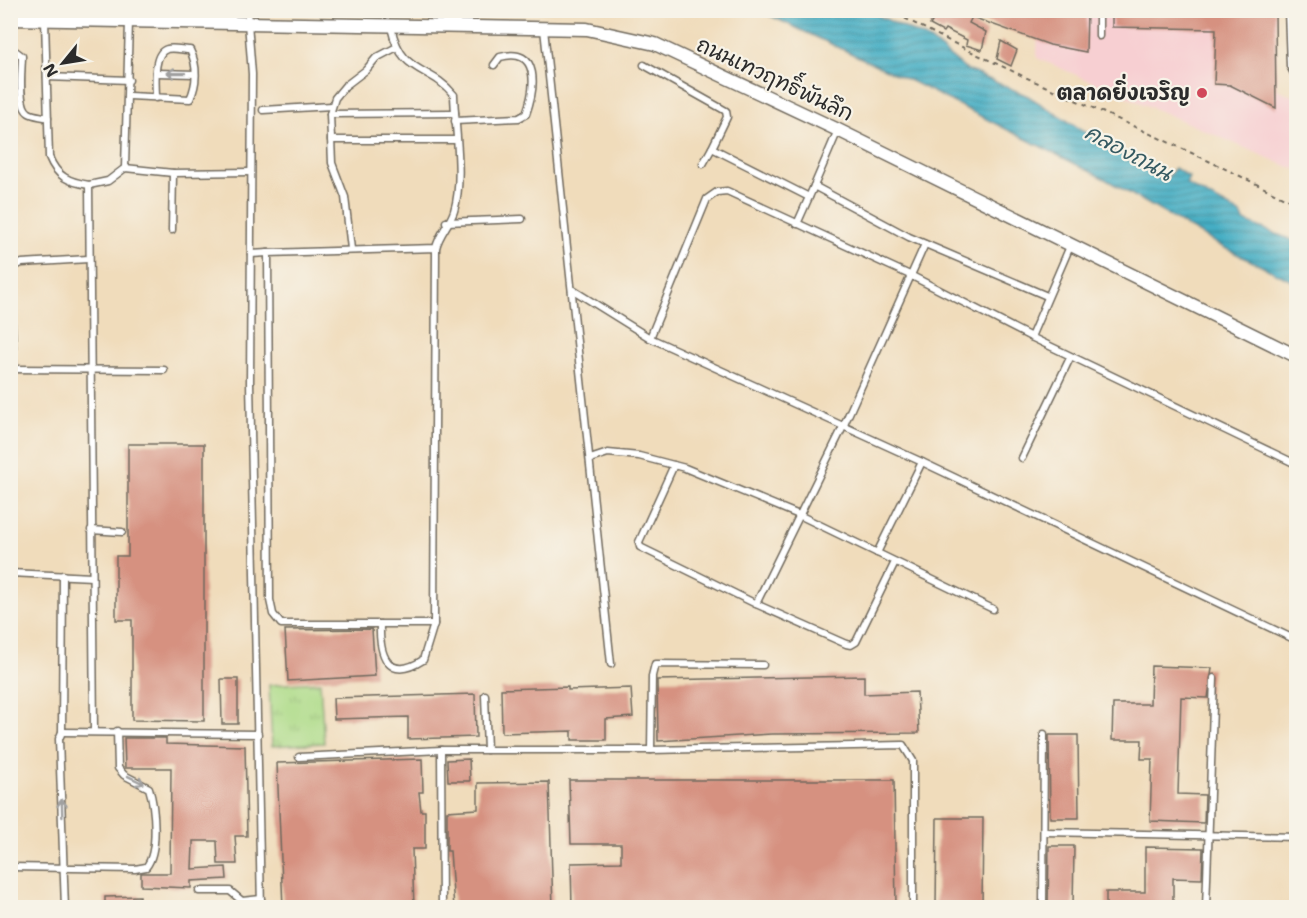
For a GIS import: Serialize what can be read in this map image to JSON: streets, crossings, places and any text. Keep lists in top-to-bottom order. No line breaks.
{"streets":{"street":["ถนนเทวฤทธิ์พันลึก"]},"water":["คลองถนน"],"places":["ตลาดยิ่งเจริญ"],"north":"bottom left"}
